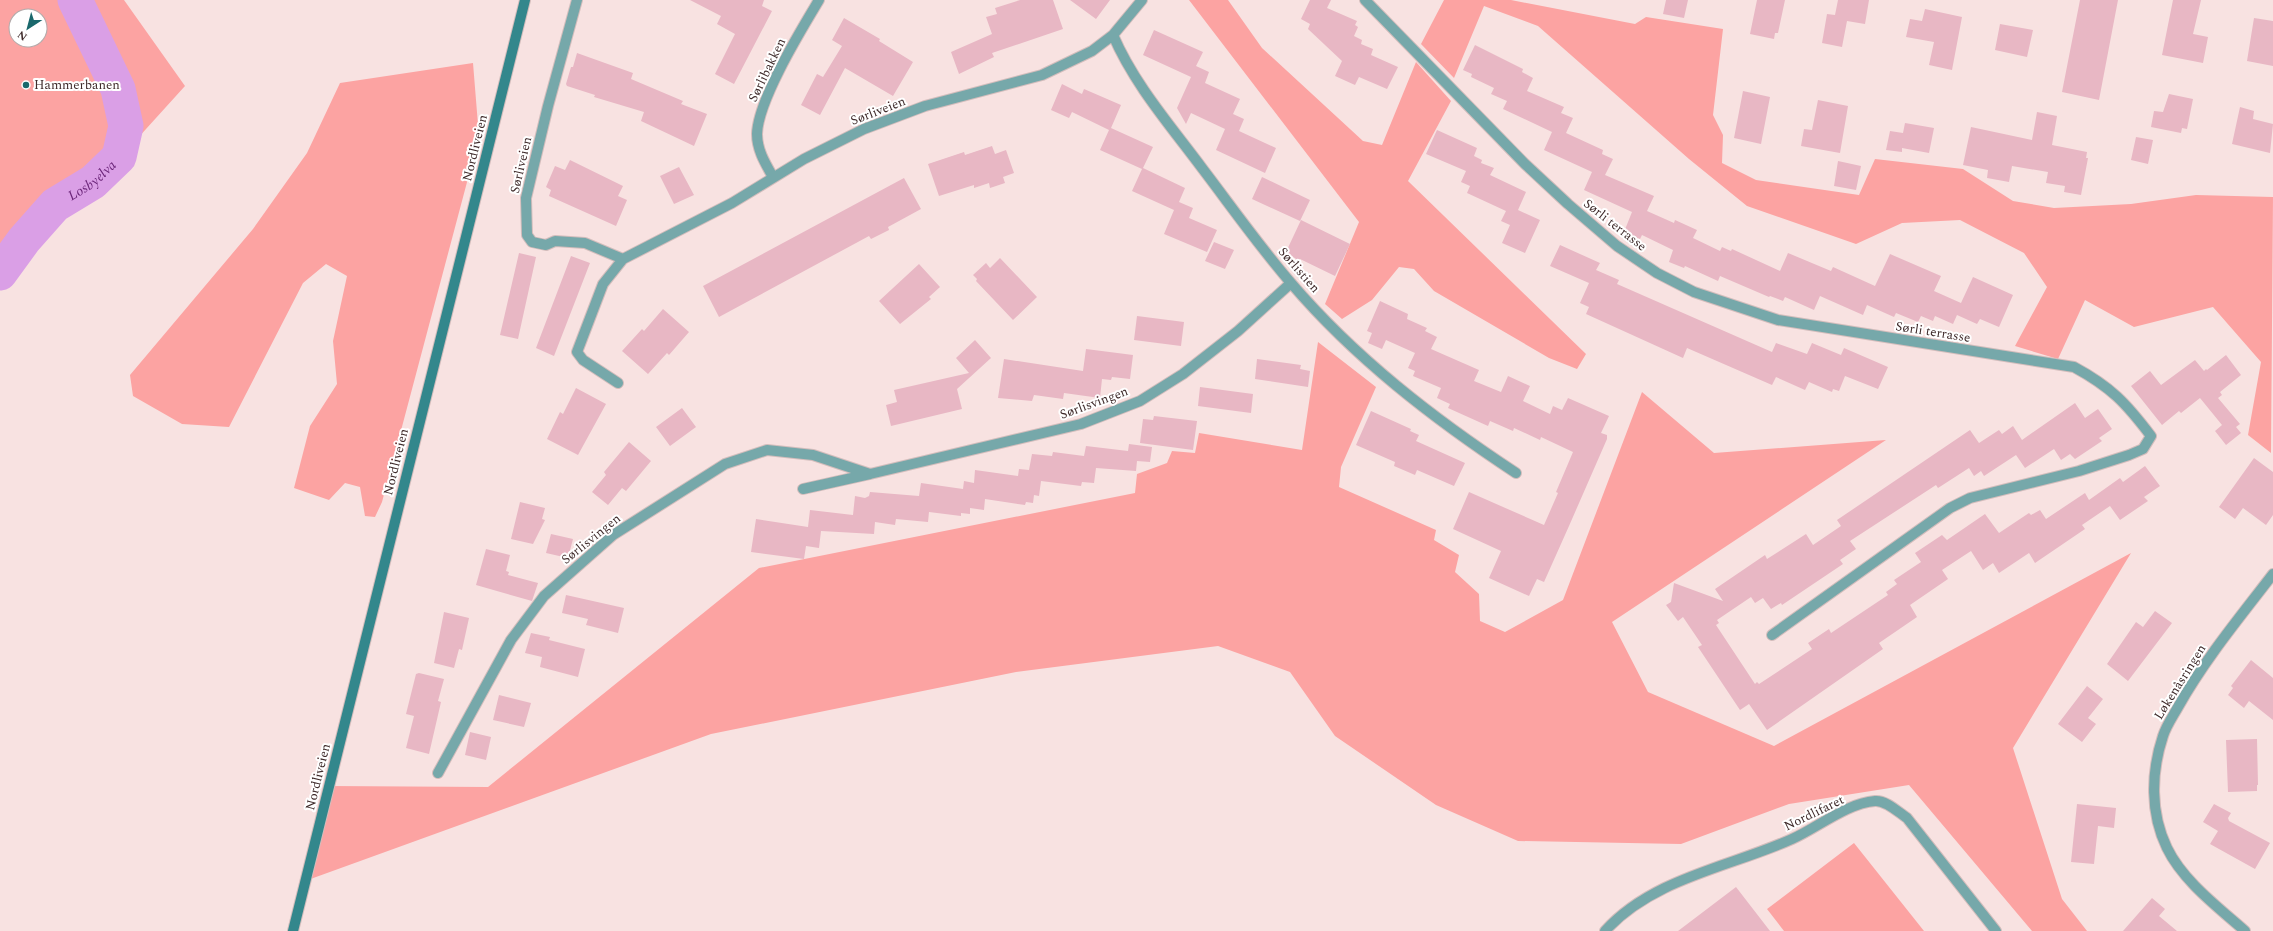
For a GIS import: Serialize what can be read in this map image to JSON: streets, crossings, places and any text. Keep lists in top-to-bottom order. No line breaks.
{"streets":{"main road":["Nordliveien"],"street":["Sørlibakken","Sørliveien","Sørli terrasse","Sørlistien","Sørlisvingen","Løkenåsringen","Nordlifaret"]},"crossings":[["Sørlibakken","Sørliveien"],["Sørliveien","Sørlistien"],["Sørlistien","Sørlisvingen"]],"water":["Losbyelva"],"places":["Hammerbanen"],"north":"bottom left"}
